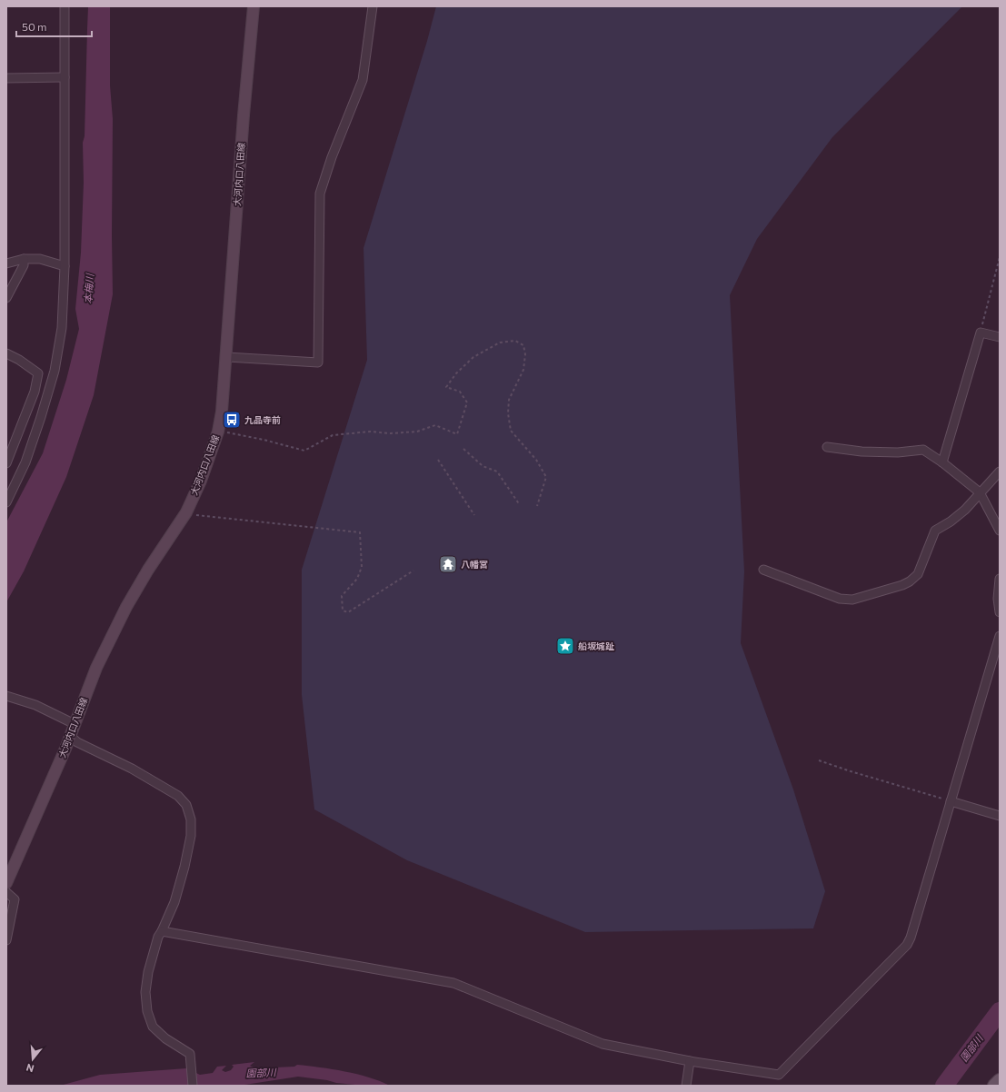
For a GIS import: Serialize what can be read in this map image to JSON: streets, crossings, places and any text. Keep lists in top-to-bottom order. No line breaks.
{"streets":{"main road":["大河内口八田線"]},"water":["本梅川","園部川"],"places":{"bus stop":["九品寺前"],"temple":["八幡宮"],"place":["船坂城趾"]},"scale_bar":"50 m","north":"bottom"}
